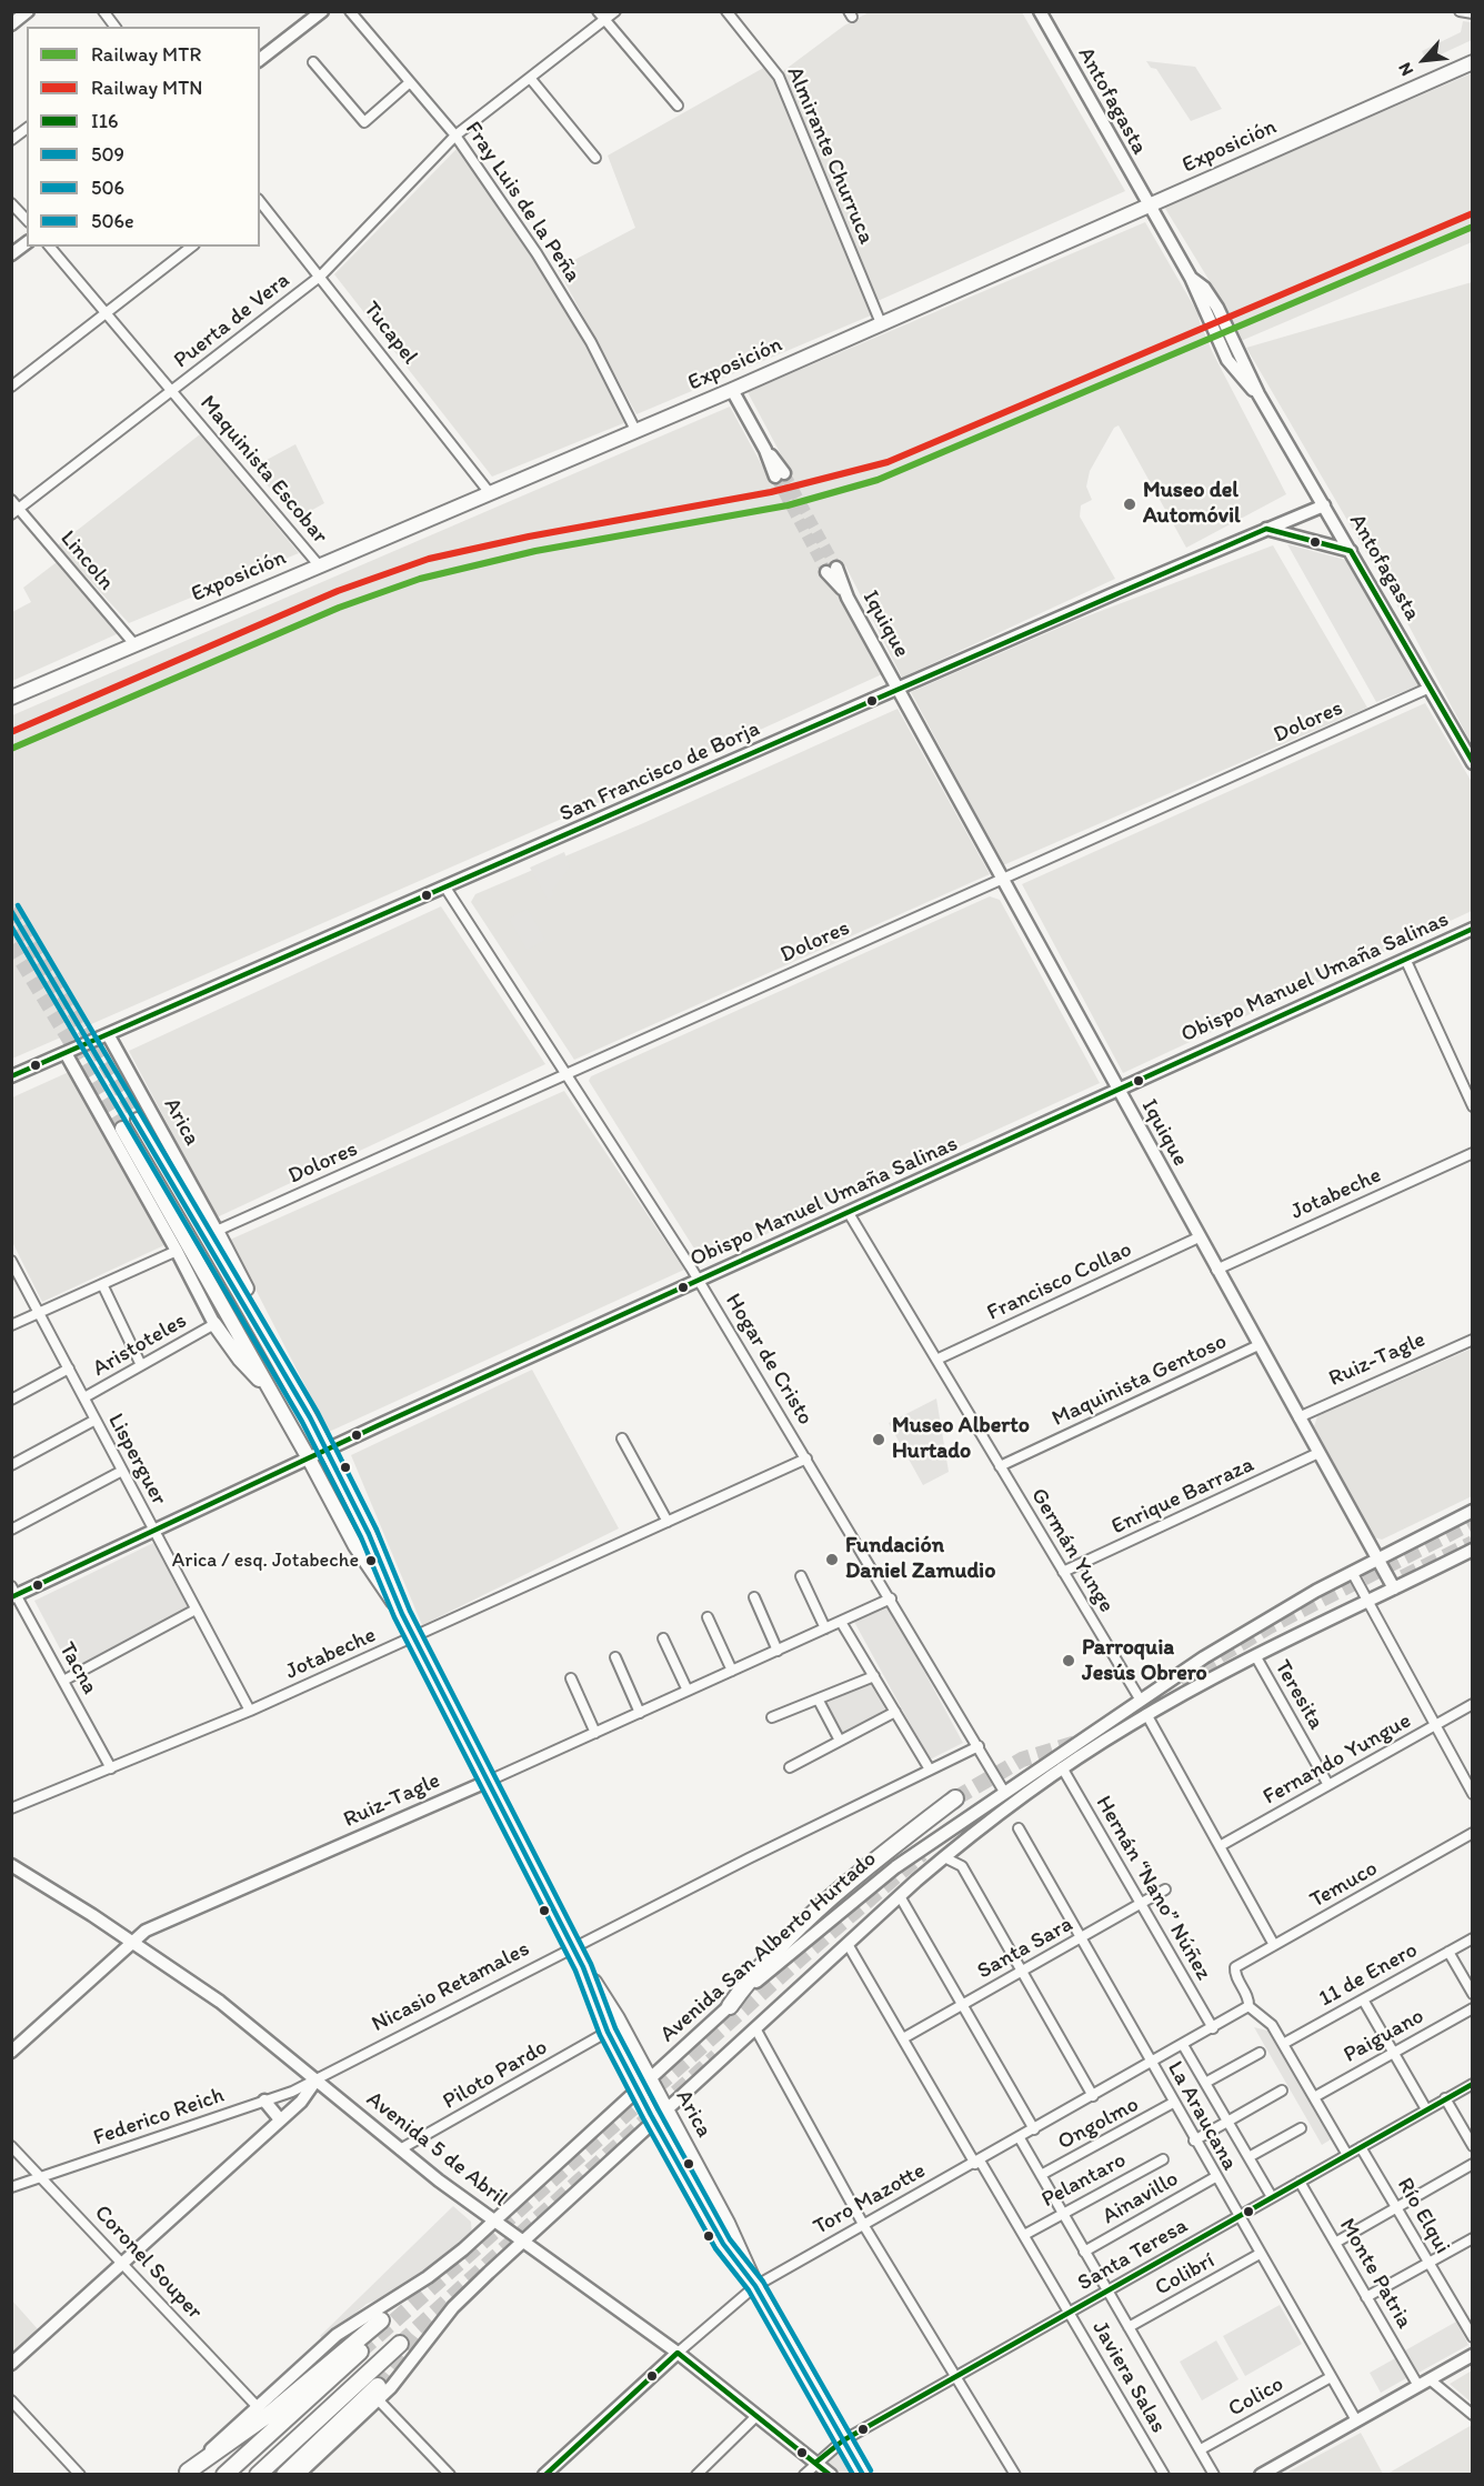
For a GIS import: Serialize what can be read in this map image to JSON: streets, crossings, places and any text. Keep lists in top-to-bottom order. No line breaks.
{"streets":{"main road":["Exposición","Arica"],"street":["Antofagasta","Almirante Churruca","Fray Luis de la Peña","Puerta de Vera","Tucapel","Maquinista Escobar","Lincoln","Iquique","Dolores","San Francisco de Borja","Obispo Manuel Umaña Salinas","Jotabeche","Francisco Collao","Aristoteles","Hogar de Cristo","Ruiz-Tagle","Maquinista Gentoso","Lisperguer","Enrique Barraza","Germán Yunge","Tacna","Teresita","Fernando Yungue","Temuco","Hernán “Nano” Núñez","Avenida San Alberto Hurtado","Santa Sara","11 de Enero","Nicasio Retamales","Paiguano","Piloto Pardo","La Araucana","Federico Reich","Ongolmo","Avenida 5 de Abril","Pelantaro","Ainavillo","Toro Mazotte","Río Elqui","Santa Teresa","Coronel Souper","Monte Patria","Colibrí","Javiera Salas","Colico"]},"crossings":[["Antofagasta","Exposición"],["Antofagasta","Dolores"],["Antofagasta","San Francisco de Borja"],["Exposición","Almirante Churruca"],["Exposición","Fray Luis de la Peña"],["Exposición","Tucapel"],["Exposición","Maquinista Escobar"],["Exposición","Lincoln"],["Fray Luis de la Peña","Puerta de Vera"],["Puerta de Vera","Tucapel"],["Puerta de Vera","Maquinista Escobar"],["Puerta de Vera","Lincoln"],["Iquique","Dolores"],["Iquique","San Francisco de Borja"],["Iquique","Obispo Manuel Umaña Salinas"],["Iquique","Jotabeche"],["Iquique","Francisco Collao"],["Iquique","Ruiz-Tagle"],["Iquique","Maquinista Gentoso"],["Iquique","Enrique Barraza"],["Iquique","Avenida San Alberto Hurtado"],["Dolores","Arica"],["Dolores","Hogar de Cristo"],["San Francisco de Borja","Arica"],["San Francisco de Borja","Hogar de Cristo"],["Obispo Manuel Umaña Salinas","Arica"],["Obispo Manuel Umaña Salinas","Hogar de Cristo"],["Obispo Manuel Umaña Salinas","Lisperguer"],["Obispo Manuel Umaña Salinas","Germán Yunge"],["Obispo Manuel Umaña Salinas","Tacna"],["Arica","Jotabeche"],["Arica","Ruiz-Tagle"],["Arica","Avenida San Alberto Hurtado"],["Arica","Nicasio Retamales"],["Arica","Piloto Pardo"],["Arica","Toro Mazotte"],["Arica","Santa Teresa"],["Jotabeche","Hogar de Cristo"],["Jotabeche","Lisperguer"],["Jotabeche","Tacna"],["Francisco Collao","Germán Yunge"],["Aristoteles","Lisperguer"],["Hogar de Cristo","Ruiz-Tagle"],["Hogar de Cristo","Avenida San Alberto Hurtado"],["Hogar de Cristo","Nicasio Retamales"],["Ruiz-Tagle","Avenida 5 de Abril"],["Maquinista Gentoso","Germán Yunge"],["Enrique Barraza","Germán Yunge"],["Germán Yunge","Avenida San Alberto Hurtado"],["Teresita","Fernando Yungue"],["Temuco","Toro Mazotte"],["Hernán “Nano” Núñez","Santa Sara"],["Hernán “Nano” Núñez","Toro Mazotte"],["Avenida San Alberto Hurtado","Avenida 5 de Abril"],["Avenida San Alberto Hurtado","Coronel Souper"],["Santa Sara","La Araucana"],["Santa Sara","Javiera Salas"],["Nicasio Retamales","Federico Reich"],["Nicasio Retamales","Avenida 5 de Abril"],["Nicasio Retamales","Coronel Souper"],["Piloto Pardo","Avenida 5 de Abril"],["La Araucana","Ongolmo"],["La Araucana","Ainavillo"],["La Araucana","Toro Mazotte"],["La Araucana","Santa Teresa"],["La Araucana","Colibrí"],["La Araucana","Colico"],["Federico Reich","Avenida 5 de Abril"],["Federico Reich","Coronel Souper"],["Avenida 5 de Abril","Toro Mazotte"],["Avenida 5 de Abril","Santa Teresa"],["Pelantaro","Javiera Salas"],["Toro Mazotte","Javiera Salas"],["Río Elqui","Santa Teresa"],["Santa Teresa","Monte Patria"],["Santa Teresa","Javiera Salas"]],"places":["Museo del Automóvil","Museo Alberto Hurtado","Fundación Daniel Zamudio","Arica / esq. Jotabeche","Parroquia Jesús Obrero"],"lines":["rail line MTN","rail line MTR","transit line I16","transit line 506e","transit line 509","transit line 506"],"legend":["Railway MTR","Railway MTN","I16","509","506","506e"],"north":"bottom left"}
